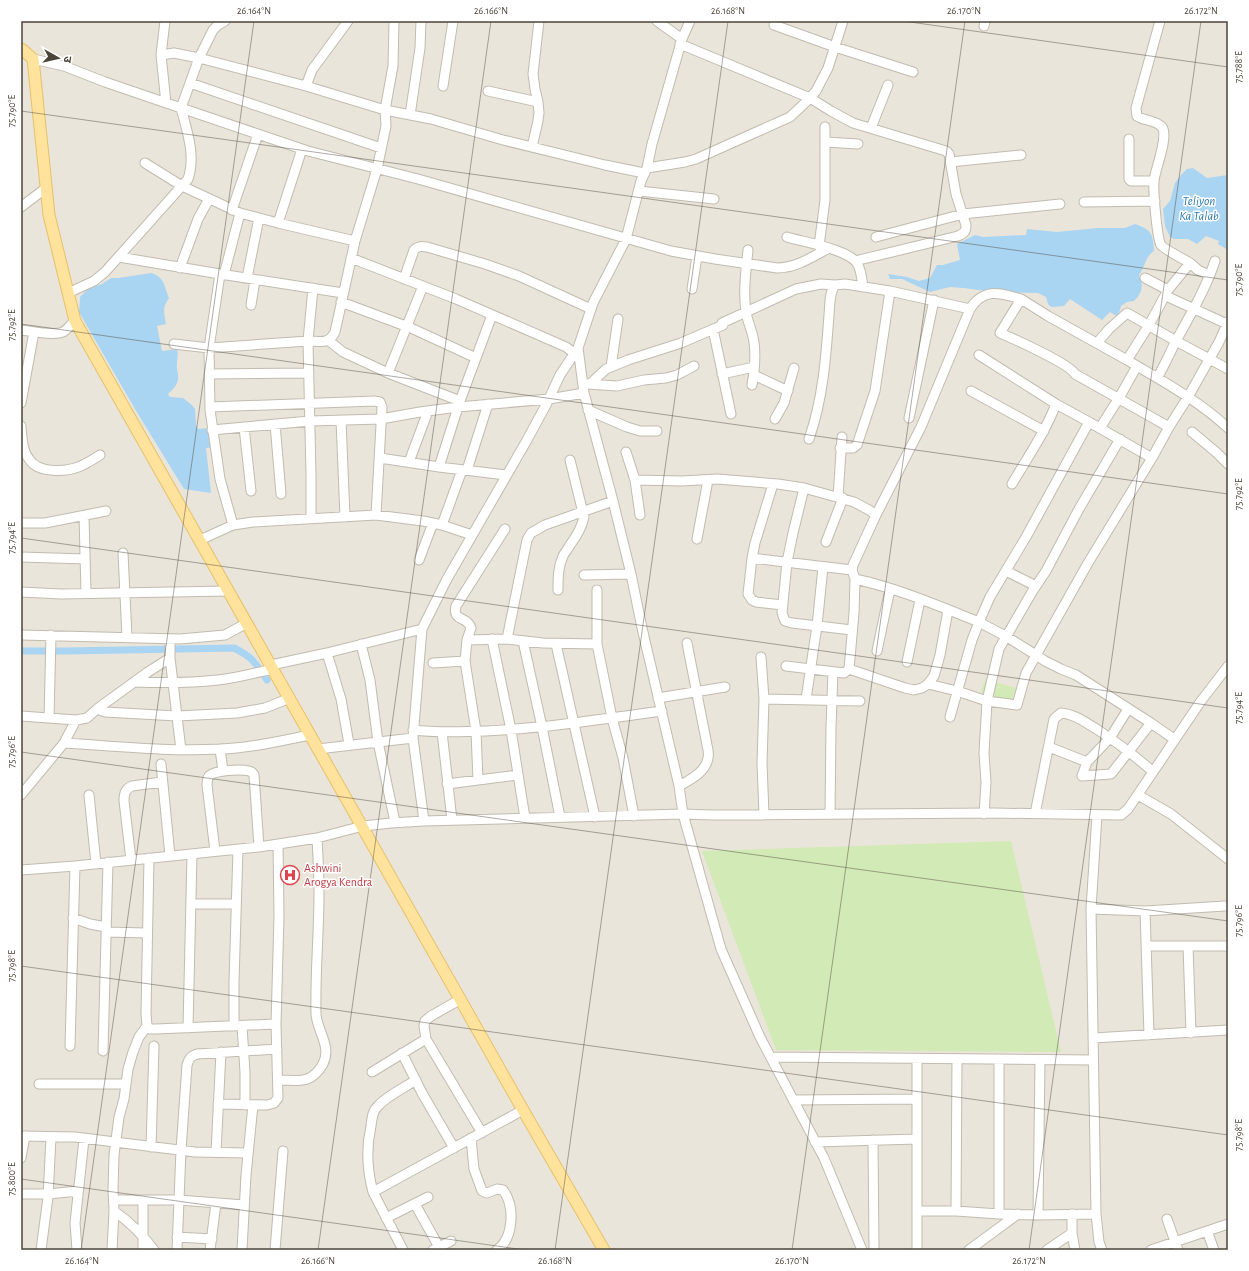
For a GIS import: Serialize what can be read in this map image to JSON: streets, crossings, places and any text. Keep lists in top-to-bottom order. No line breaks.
{"water":["Teliyon Ka Talab"],"places":{"hospital":["Ashwini Arogya Kendra"]},"north":"right","coordinates":["26.164°N","26.166°N","26.168°N","26.170°N","26.172°N","75.788°E","75.790°E","75.792°E","75.794°E","75.796°E","75.798°E","75.800°E"]}
